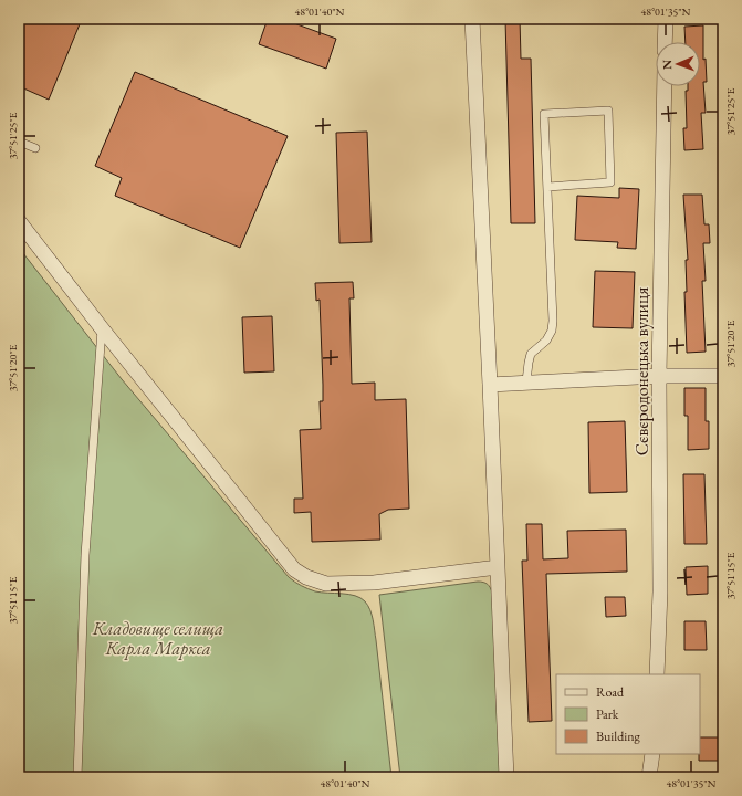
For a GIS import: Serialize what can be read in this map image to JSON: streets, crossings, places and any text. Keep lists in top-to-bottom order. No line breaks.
{"streets":{"street":["Сєвєродонецька вулиця"]},"parks":["Кладовище селища Карла Маркса"],"legend":["Road","Park","Building"],"north":"left","coordinates":["48°01'40\"N","48°01'35\"N","37°51'25\"E","37°51'20\"E","37°51'15\"E"]}
